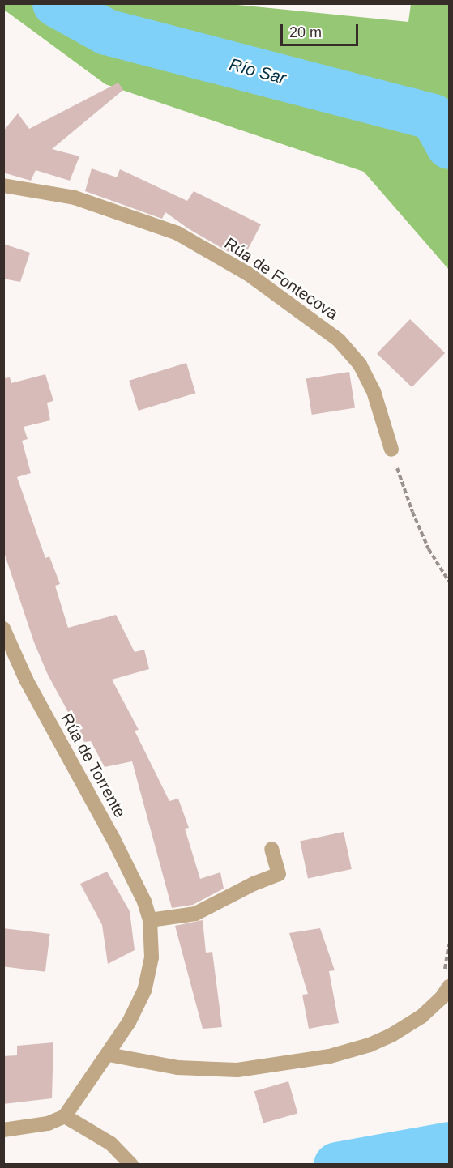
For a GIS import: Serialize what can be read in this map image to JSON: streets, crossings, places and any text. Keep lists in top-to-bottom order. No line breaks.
{"streets":{"street":["Rúa de Fontecova","Rúa de Torrente"]},"water":["Río Sar"],"scale_bar":"20 m"}
